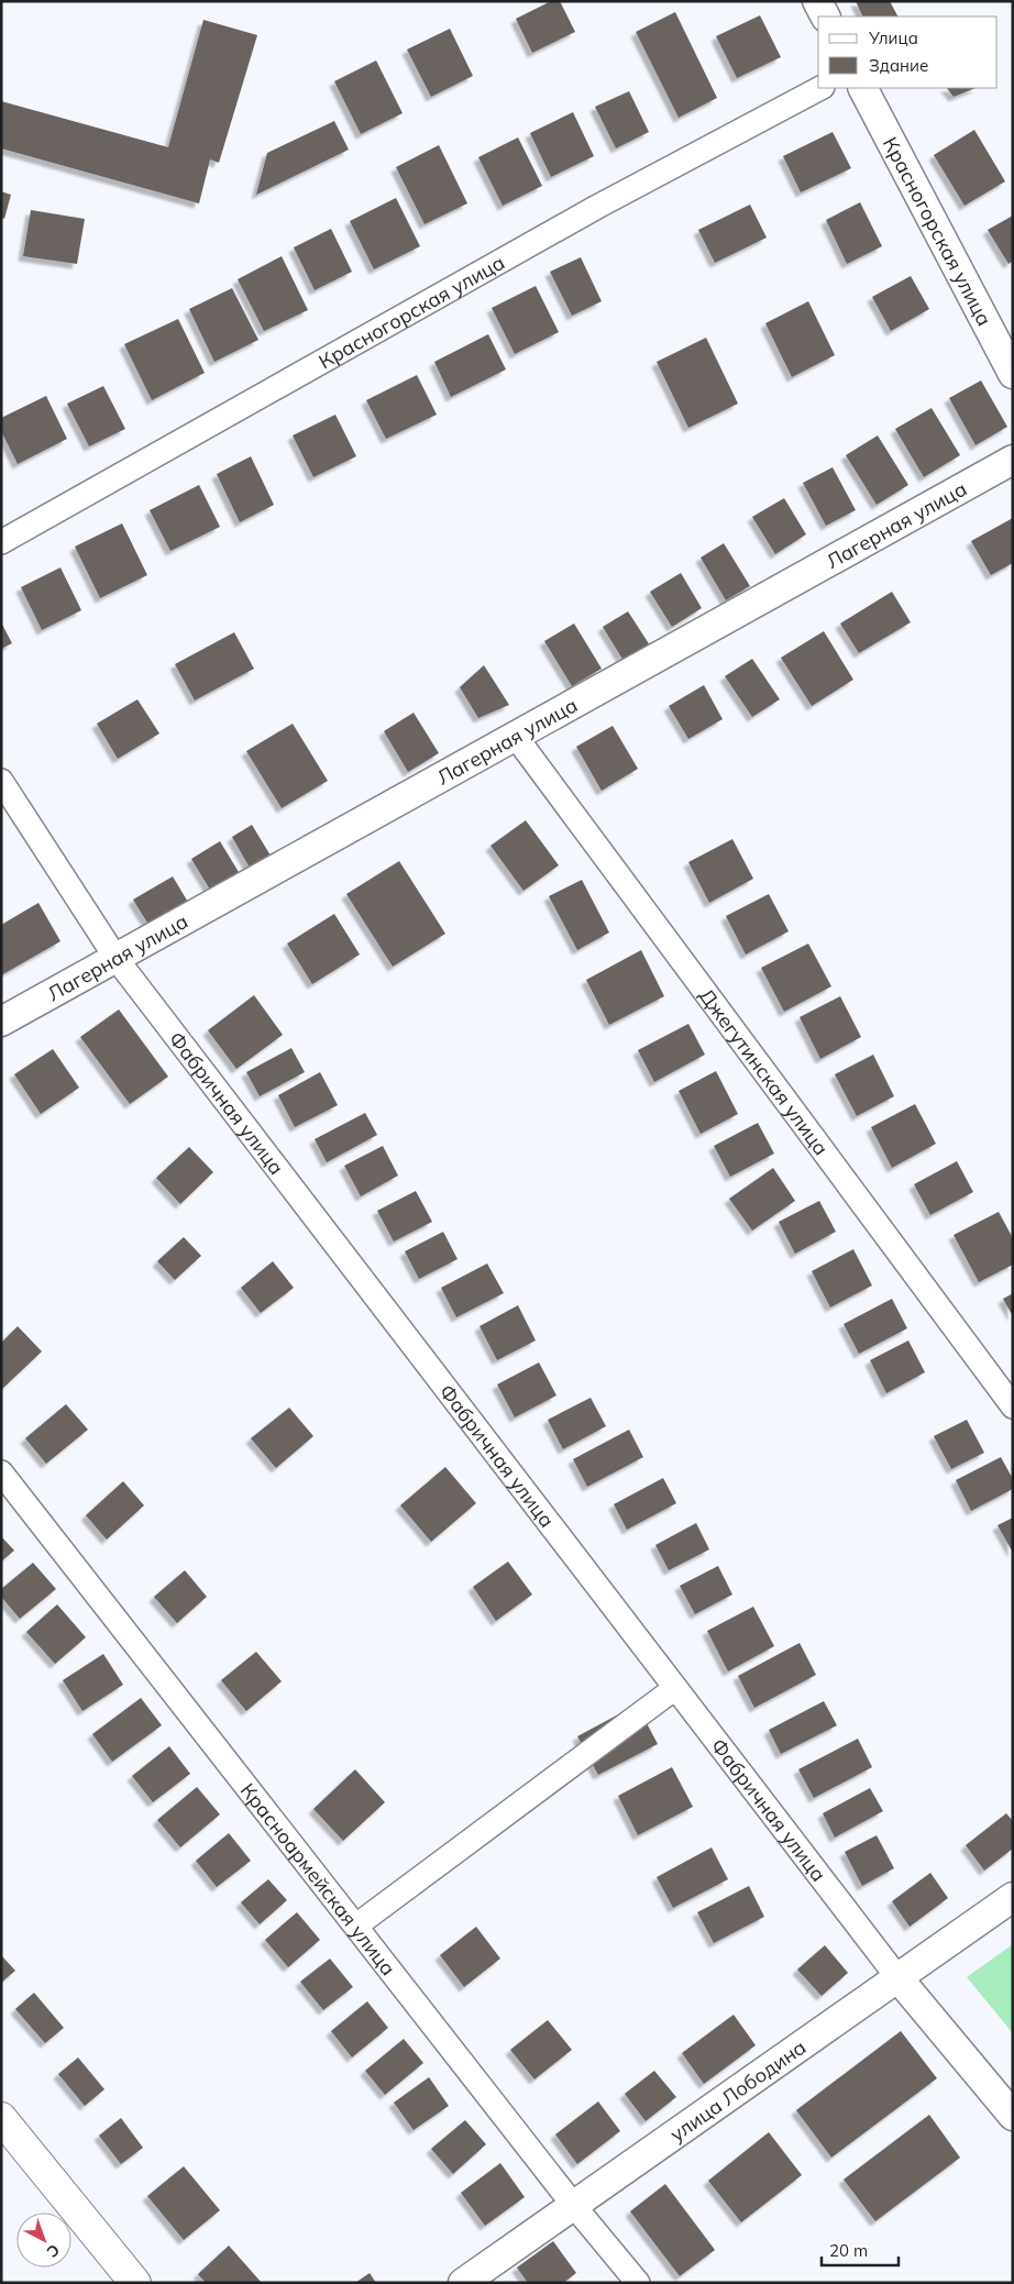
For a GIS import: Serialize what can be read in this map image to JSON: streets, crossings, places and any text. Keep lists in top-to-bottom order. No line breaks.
{"streets":{"street":["Красногорская улица","Лагерная улица","Джегутинская улица","Фабричная улица","Красноармейская улица","улица Лободина"]},"crossings":[["Лагерная улица","Джегутинская улица"],["Лагерная улица","Фабричная улица"],["Фабричная улица","улица Лободина"],["Красноармейская улица","улица Лободина"]],"legend":["Улица","Здание"],"scale_bar":"20 m","north":"bottom right"}
